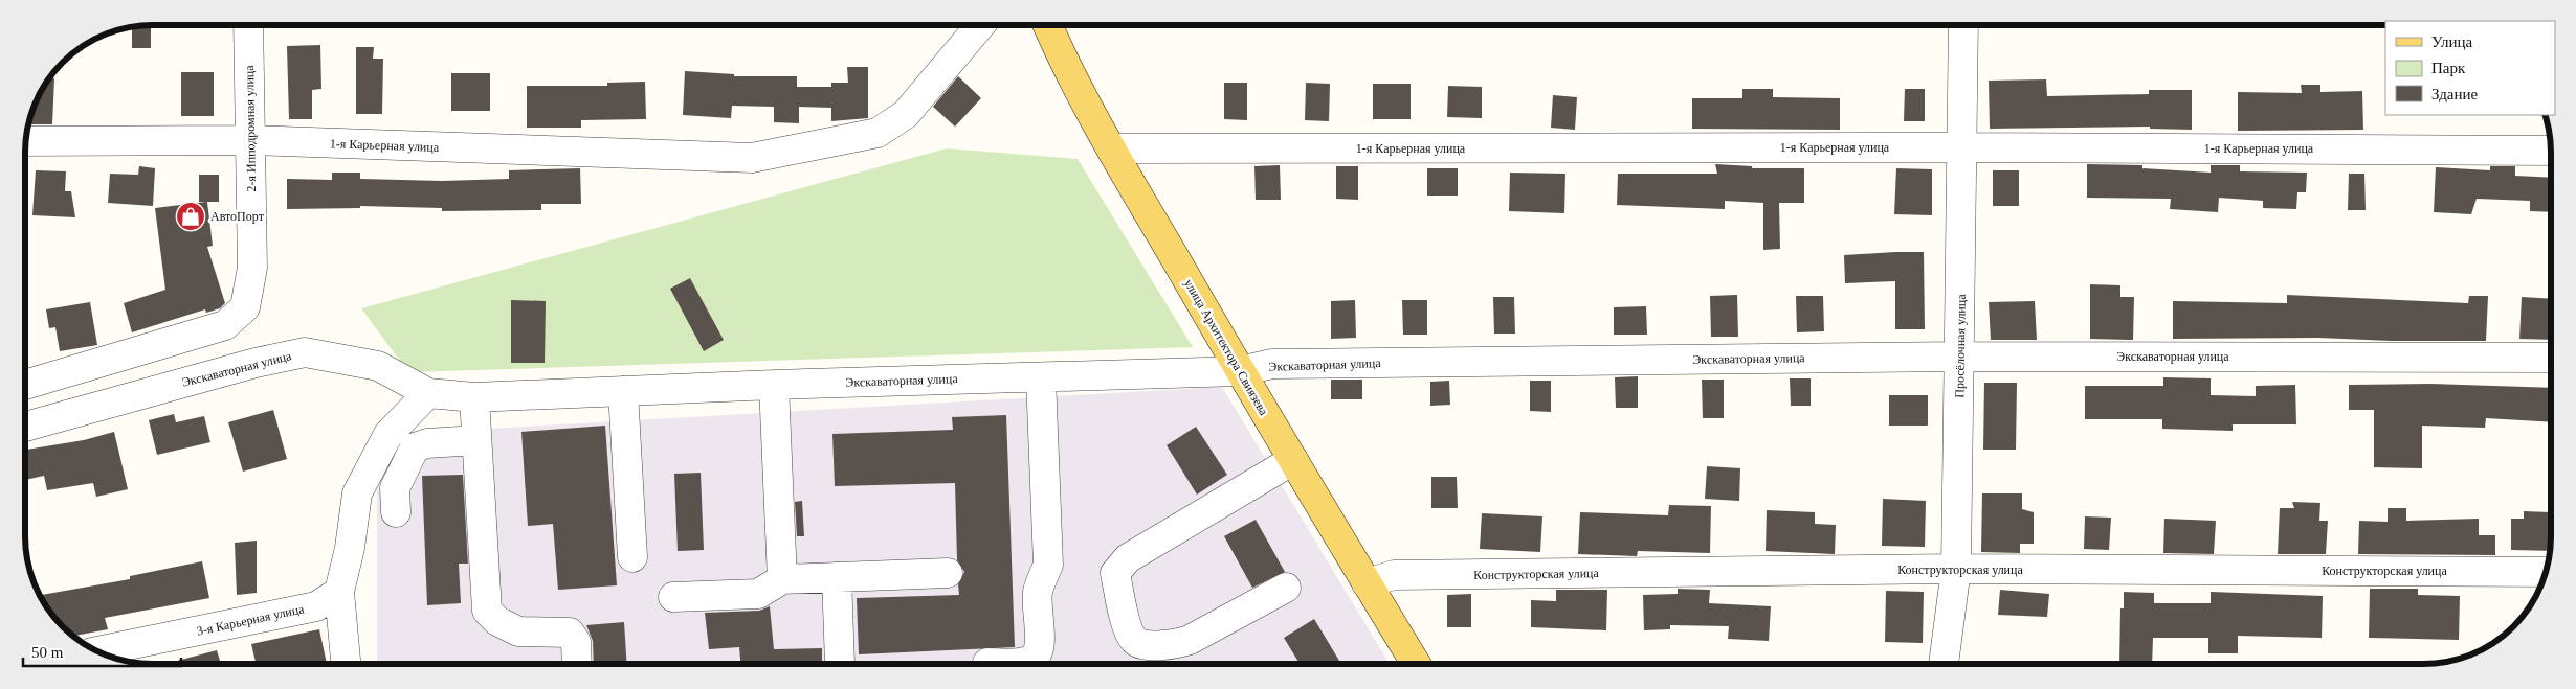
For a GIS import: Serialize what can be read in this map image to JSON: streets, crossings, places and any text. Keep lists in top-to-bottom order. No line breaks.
{"streets":{"main road":["улица Архитектора Свиязева"],"street":["2-я Ипподромная улица","1-я Карьерная улица","Просёлочная улица","Экскаваторная улица","Конструкторская улица","3-я Карьерная улица"]},"crossings":[["2-я Ипподромная улица","1-я Карьерная улица"],["1-я Карьерная улица","Просёлочная улица"],["1-я Карьерная улица","улица Архитектора Свиязева"],["Просёлочная улица","Экскаваторная улица"],["Просёлочная улица","Конструкторская улица"],["улица Архитектора Свиязева","Экскаваторная улица"],["улица Архитектора Свиязева","Конструкторская улица"]],"places":{"shop":["АвтоПорт"]},"legend":["Улица","Парк","Здание"],"scale_bar":"50 m"}
